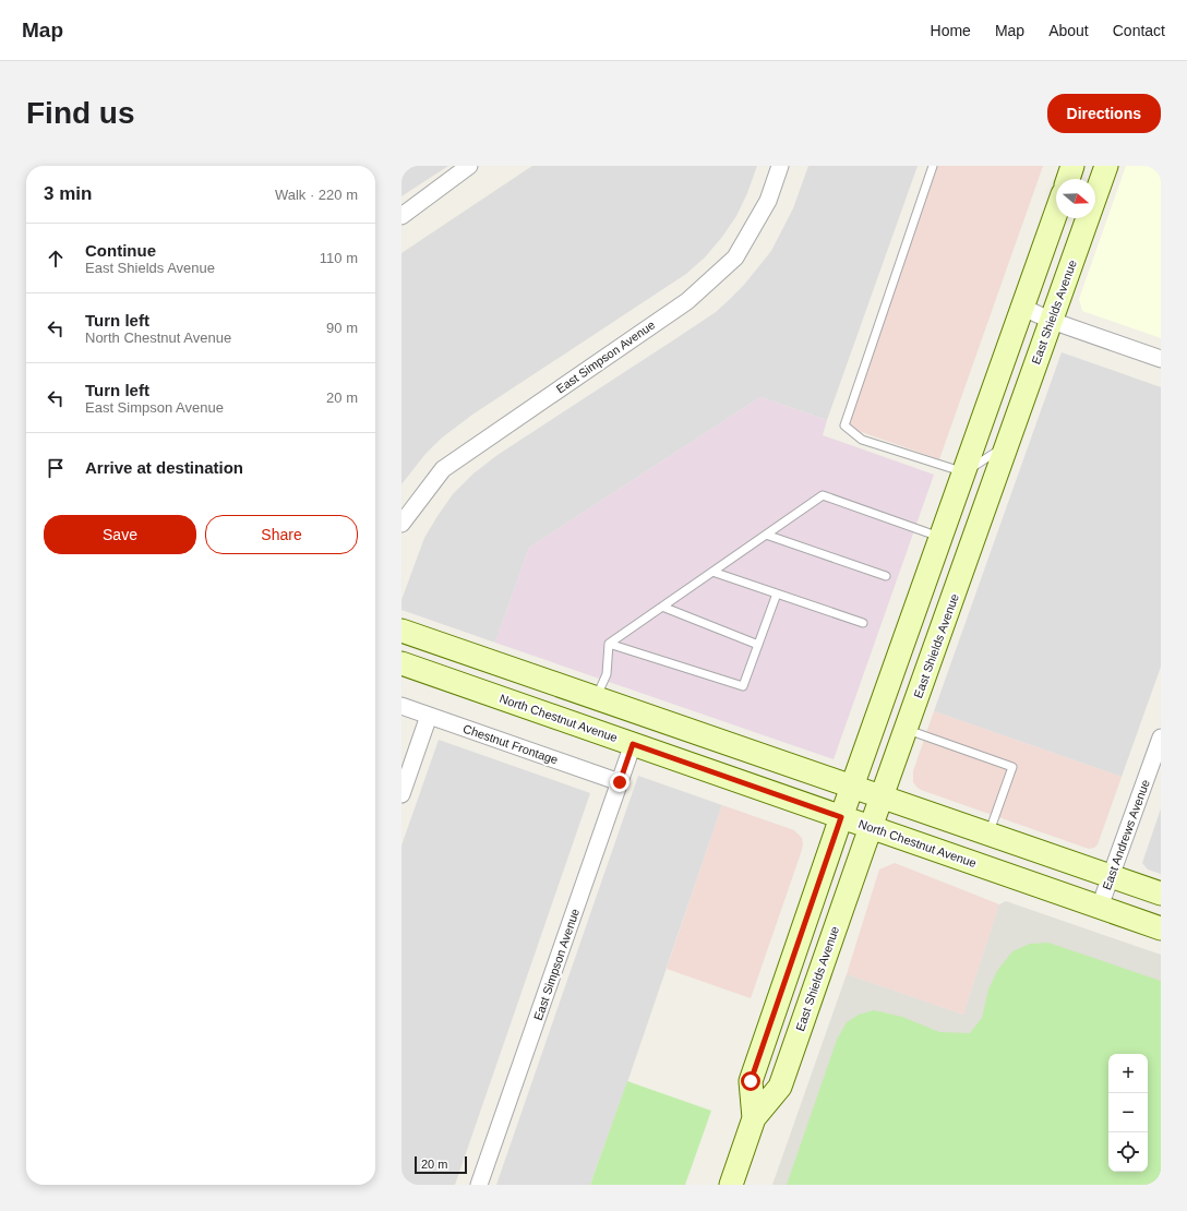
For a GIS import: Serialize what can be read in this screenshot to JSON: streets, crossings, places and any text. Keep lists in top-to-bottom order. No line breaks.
{"streets":{"main road":["East Shields Avenue","North Chestnut Avenue"],"street":["East Simpson Avenue","Chestnut Frontage","East Andrews Avenue"]},"crossings":[["East Shields Avenue","North Chestnut Avenue"],["East Simpson Avenue","North Chestnut Avenue"],["East Simpson Avenue","Chestnut Frontage"],["North Chestnut Avenue","East Andrews Avenue"]],"scale_bar":"20 m","north":"right","page":{"header":"Map","nav":["Home","Map","About","Contact"],"buttons":["Directions",["Save","Share"]],"title":"Find us","heading":["3 min","Walk · 220 m"],"list":[["Continue","East Shields Avenue","110 m"],["Turn left","North Chestnut Avenue","90 m"],["Turn left","East Simpson Avenue","20 m"],"Arrive at destination"],"map_buttons":["+","−"],"scale":"20 m"}}
